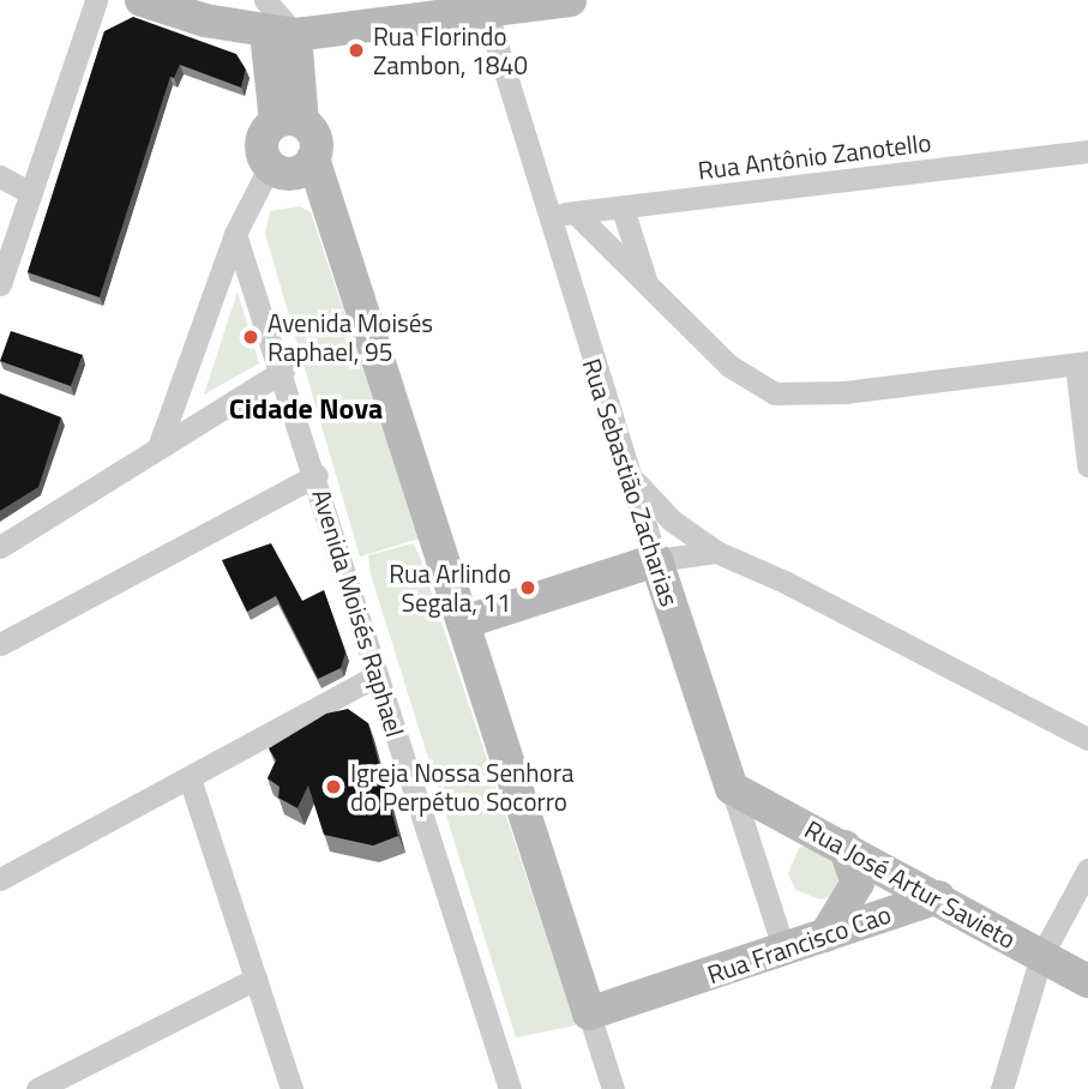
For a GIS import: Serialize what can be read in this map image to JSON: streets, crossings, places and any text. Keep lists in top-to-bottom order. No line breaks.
{"streets":{"street":["Rua Antônio Zanotello","Rua Sebastião Zacharias","Avenida Moisés Raphael","Rua José Artur Savieto","Rua Francisco Cao"]},"crossings":[["Rua Antônio Zanotello","Rua Sebastião Zacharias"],["Rua Sebastião Zacharias","Rua José Artur Savieto"],["Rua Sebastião Zacharias","Rua Francisco Cao"],["Rua José Artur Savieto","Rua Francisco Cao"]],"districts":["Cidade Nova"],"places":["Rua Florindo Zambon, 1840","Avenida Moisés Raphael, 95","Rua Arlindo Segala, 11","Igreja Nossa Senhora do Perpétuo Socorro"]}
